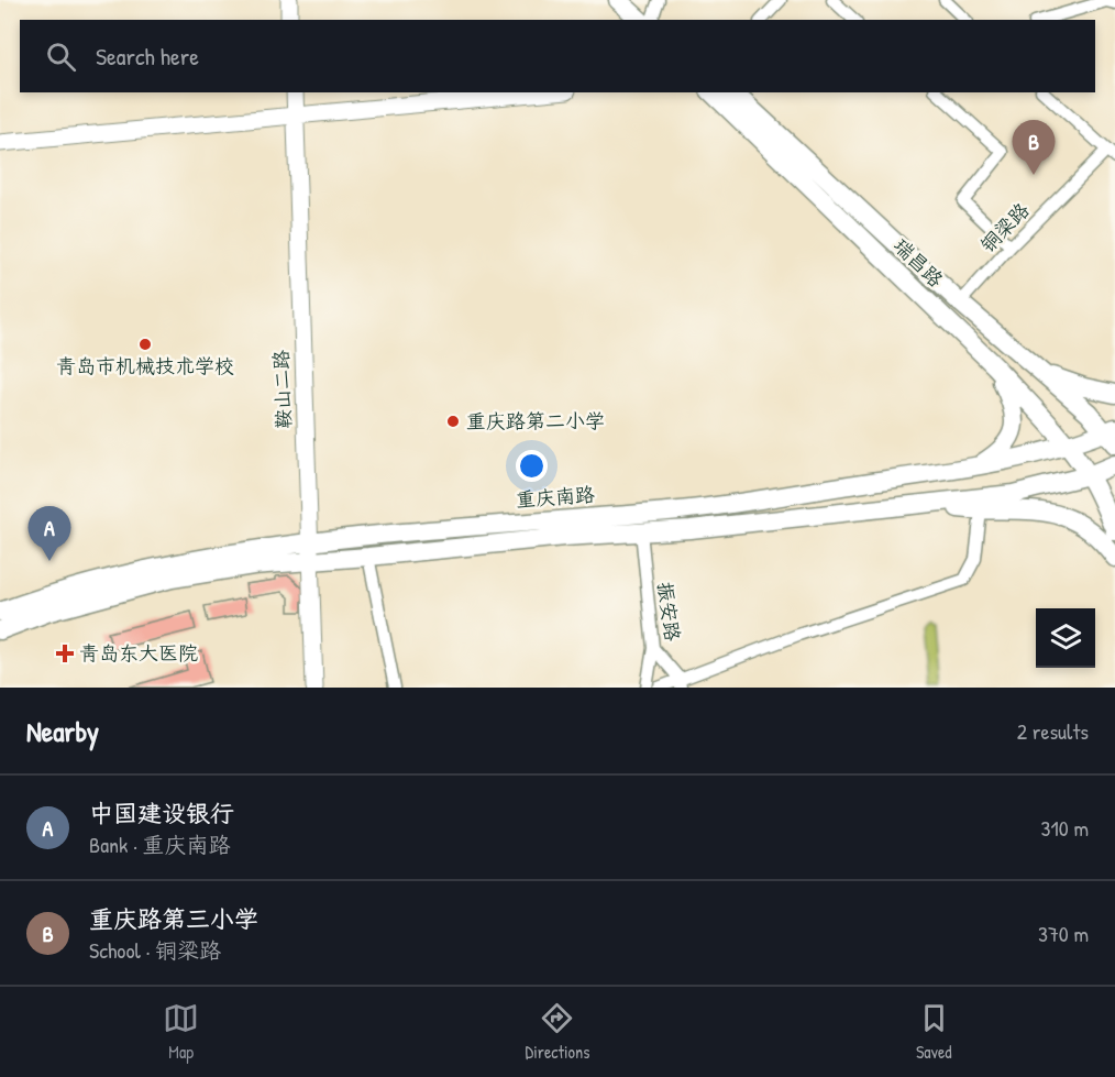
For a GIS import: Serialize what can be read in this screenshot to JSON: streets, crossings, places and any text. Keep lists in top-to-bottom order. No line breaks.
{"streets":{"main road":["瑞昌路","重庆南路"],"street":["铜梁路","鞍山二路","振安路"]},"crossings":[["铜梁路","瑞昌路"],["瑞昌路","重庆南路"],["鞍山二路","重庆南路"],["重庆南路","振安路"]],"places":{"other":["青岛市机械技术学校","重庆路第二小学"],"health":["青岛东大医院"]},"page":{"search":"Search here","pins":["B","A"],"heading":["Nearby","2 results"],"list":[{"mark":"A","name":"中国建设银行","note":"Bank · 重庆南路","value":"310 m"},{"mark":"B","name":"重庆路第三小学","note":"School · 铜梁路","value":"370 m"}],"nav":["Map","Directions","Saved"]}}
